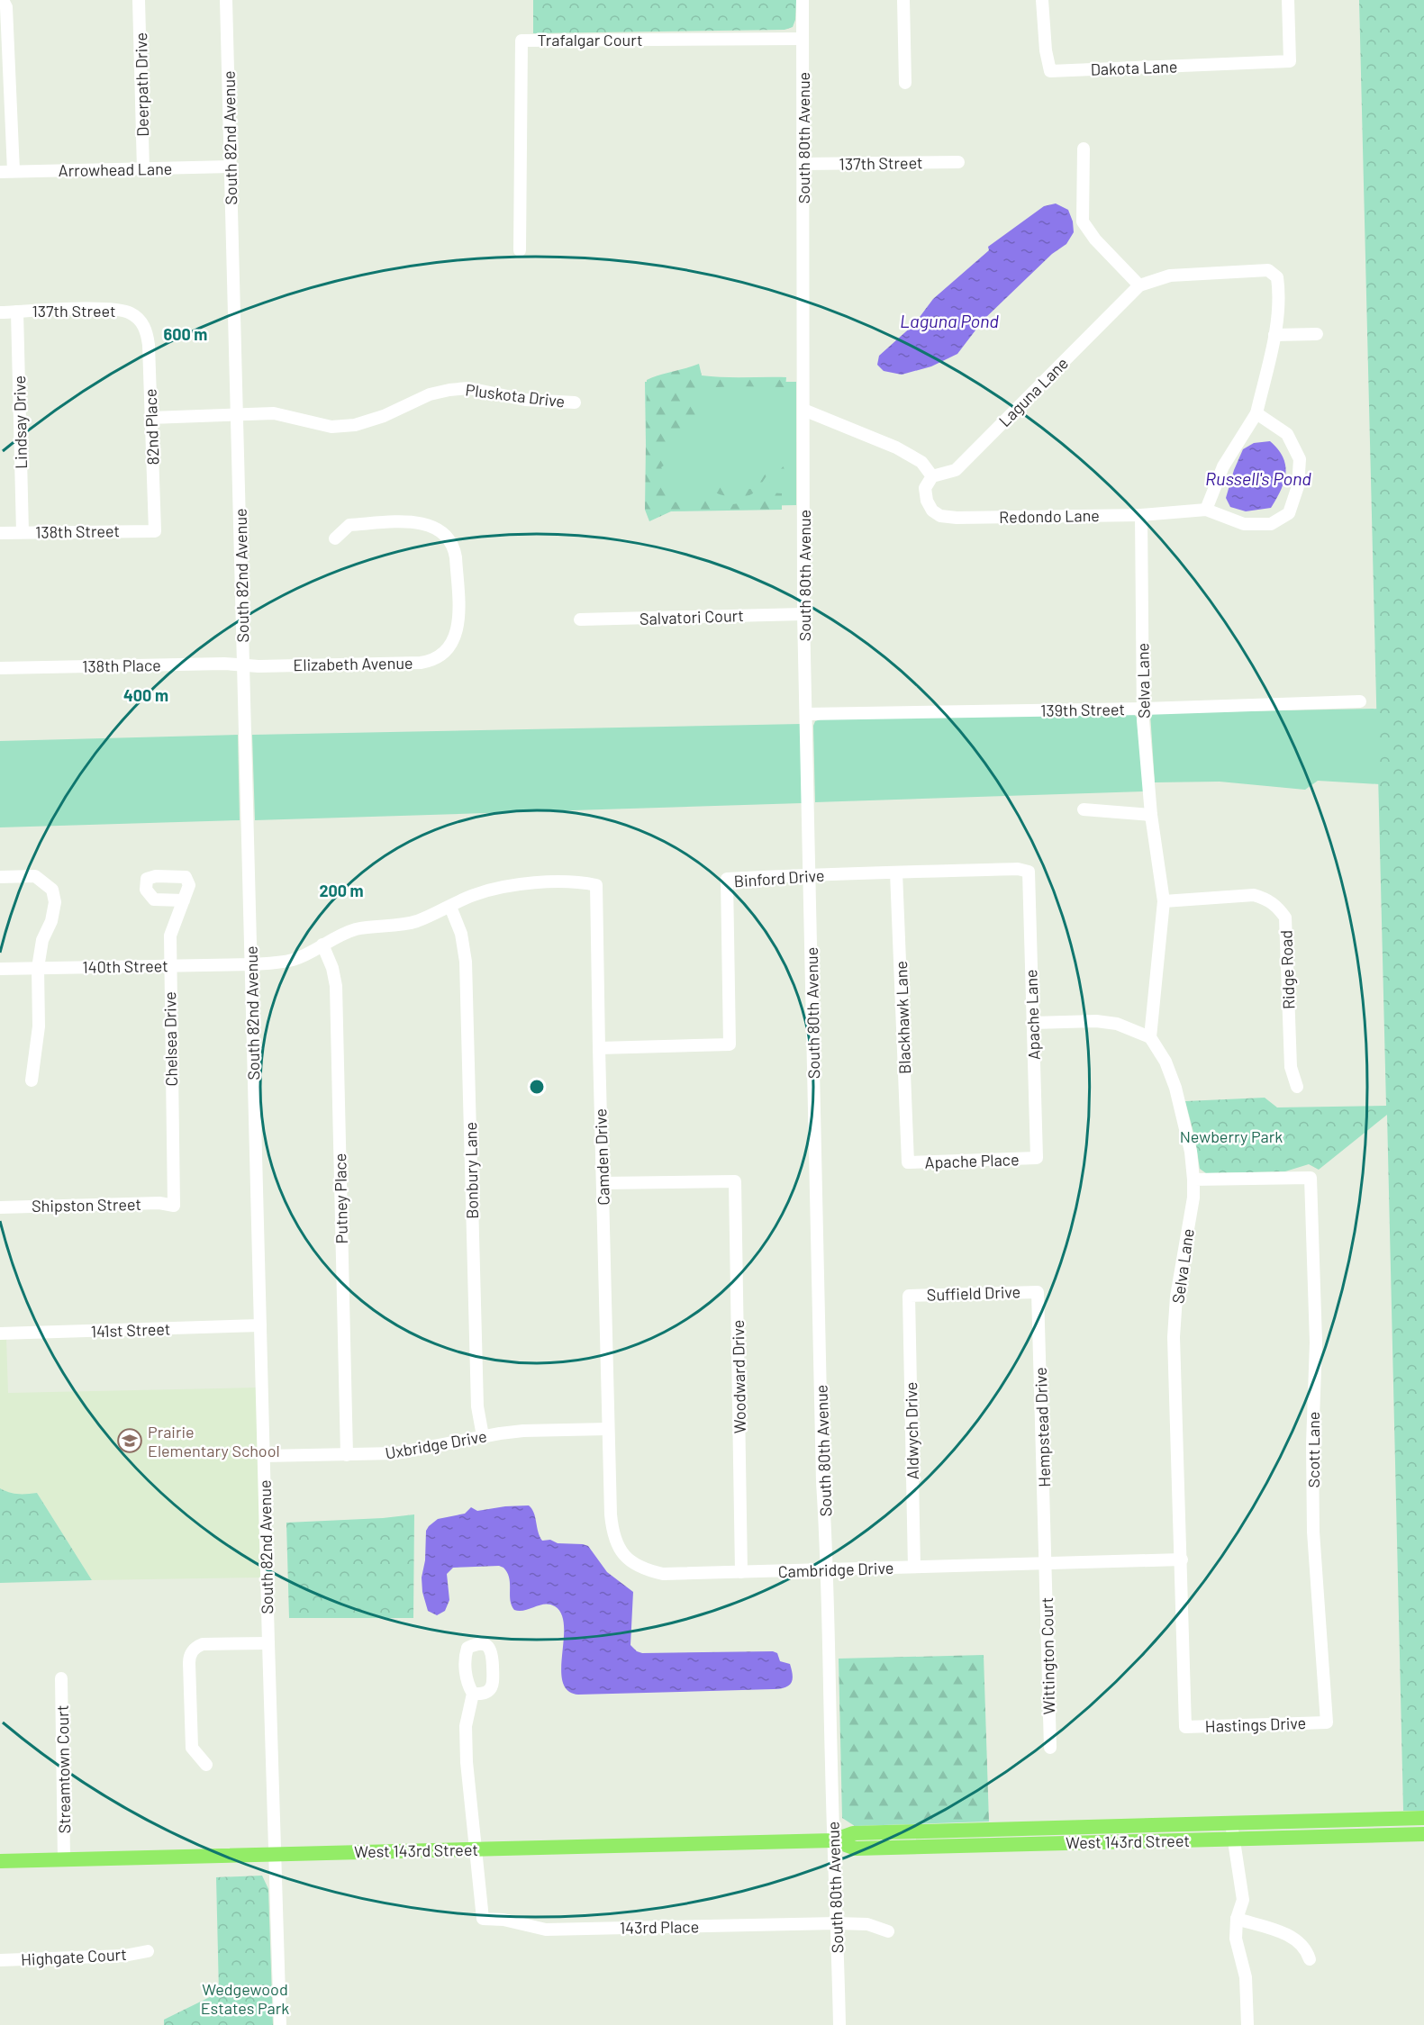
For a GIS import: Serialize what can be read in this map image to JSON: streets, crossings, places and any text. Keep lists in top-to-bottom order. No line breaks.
{"streets":{"main road":["West 143rd Street"],"street":["Trafalgar Court","Dakota Lane","Deerpath Drive","South 82nd Avenue","South 80th Avenue","137th Street","Arrowhead Lane","Laguna Lane","Pluskota Drive","Lindsay Drive","82nd Place","Redondo Lane","138th Street","Salvatori Court","Elizabeth Avenue","138th Place","Selva Lane","139th Street","Binford Drive","140th Street","Ridge Road","Apache Lane","Blackhawk Lane","Chelsea Drive","Camden Drive","Apache Place","Bonbury Lane","Putney Place","Shipston Street","Suffield Drive","141st Street","Woodward Drive","Hempstead Drive","Aldwych Drive","Uxbridge Drive","Scott Lane","Cambridge Drive","Wittington Court","Hastings Drive","Streamtown Court","143rd Place","Highgate Court"]},"crossings":[["Trafalgar Court","South 80th Avenue"],["Deerpath Drive","Arrowhead Lane"],["South 82nd Avenue","Arrowhead Lane"],["South 82nd Avenue","Pluskota Drive"],["South 82nd Avenue","Elizabeth Avenue"],["South 82nd Avenue","138th Place"],["South 82nd Avenue","140th Street"],["South 82nd Avenue","141st Street"],["South 82nd Avenue","Uxbridge Drive"],["South 82nd Avenue","West 143rd Street"],["South 80th Avenue","137th Street"],["South 80th Avenue","Salvatori Court"],["South 80th Avenue","139th Street"],["South 80th Avenue","Binford Drive"],["South 80th Avenue","Cambridge Drive"],["South 80th Avenue","West 143rd Street"],["South 80th Avenue","143rd Place"],["137th Street","Lindsay Drive"],["137th Street","82nd Place"],["Laguna Lane","Redondo Lane"],["Pluskota Drive","82nd Place"],["Lindsay Drive","138th Street"],["82nd Place","138th Street"],["Redondo Lane","Selva Lane"],["Elizabeth Avenue","138th Place"],["Selva Lane","139th Street"],["Selva Lane","Ridge Road"],["Selva Lane","Scott Lane"],["Selva Lane","Cambridge Drive"],["Selva Lane","Hastings Drive"],["Binford Drive","Apache Lane"],["Binford Drive","Blackhawk Lane"],["Binford Drive","Camden Drive"],["140th Street","Chelsea Drive"],["Apache Lane","Apache Place"],["Blackhawk Lane","Apache Place"],["Chelsea Drive","Shipston Street"],["Camden Drive","Bonbury Lane"],["Camden Drive","Woodward Drive"],["Camden Drive","Uxbridge Drive"],["Camden Drive","Cambridge Drive"],["Bonbury Lane","Uxbridge Drive"],["Putney Place","Uxbridge Drive"],["Suffield Drive","Hempstead Drive"],["Suffield Drive","Aldwych Drive"],["Woodward Drive","Cambridge Drive"],["Hempstead Drive","Cambridge Drive"],["Hempstead Drive","Wittington Court"],["Aldwych Drive","Cambridge Drive"],["Uxbridge Drive","Cambridge Drive"],["Scott Lane","Hastings Drive"],["Cambridge Drive","Wittington Court"],["Streamtown Court","West 143rd Street"],["West 143rd Street","143rd Place"]],"water":["Laguna Pond","Russell's Pond"],"parks":["Newberry Park","Wedgewood Estates Park"],"places":{"school or university":["Prairie Elementary School"]},"rings":["600 m","400 m","200 m"]}
